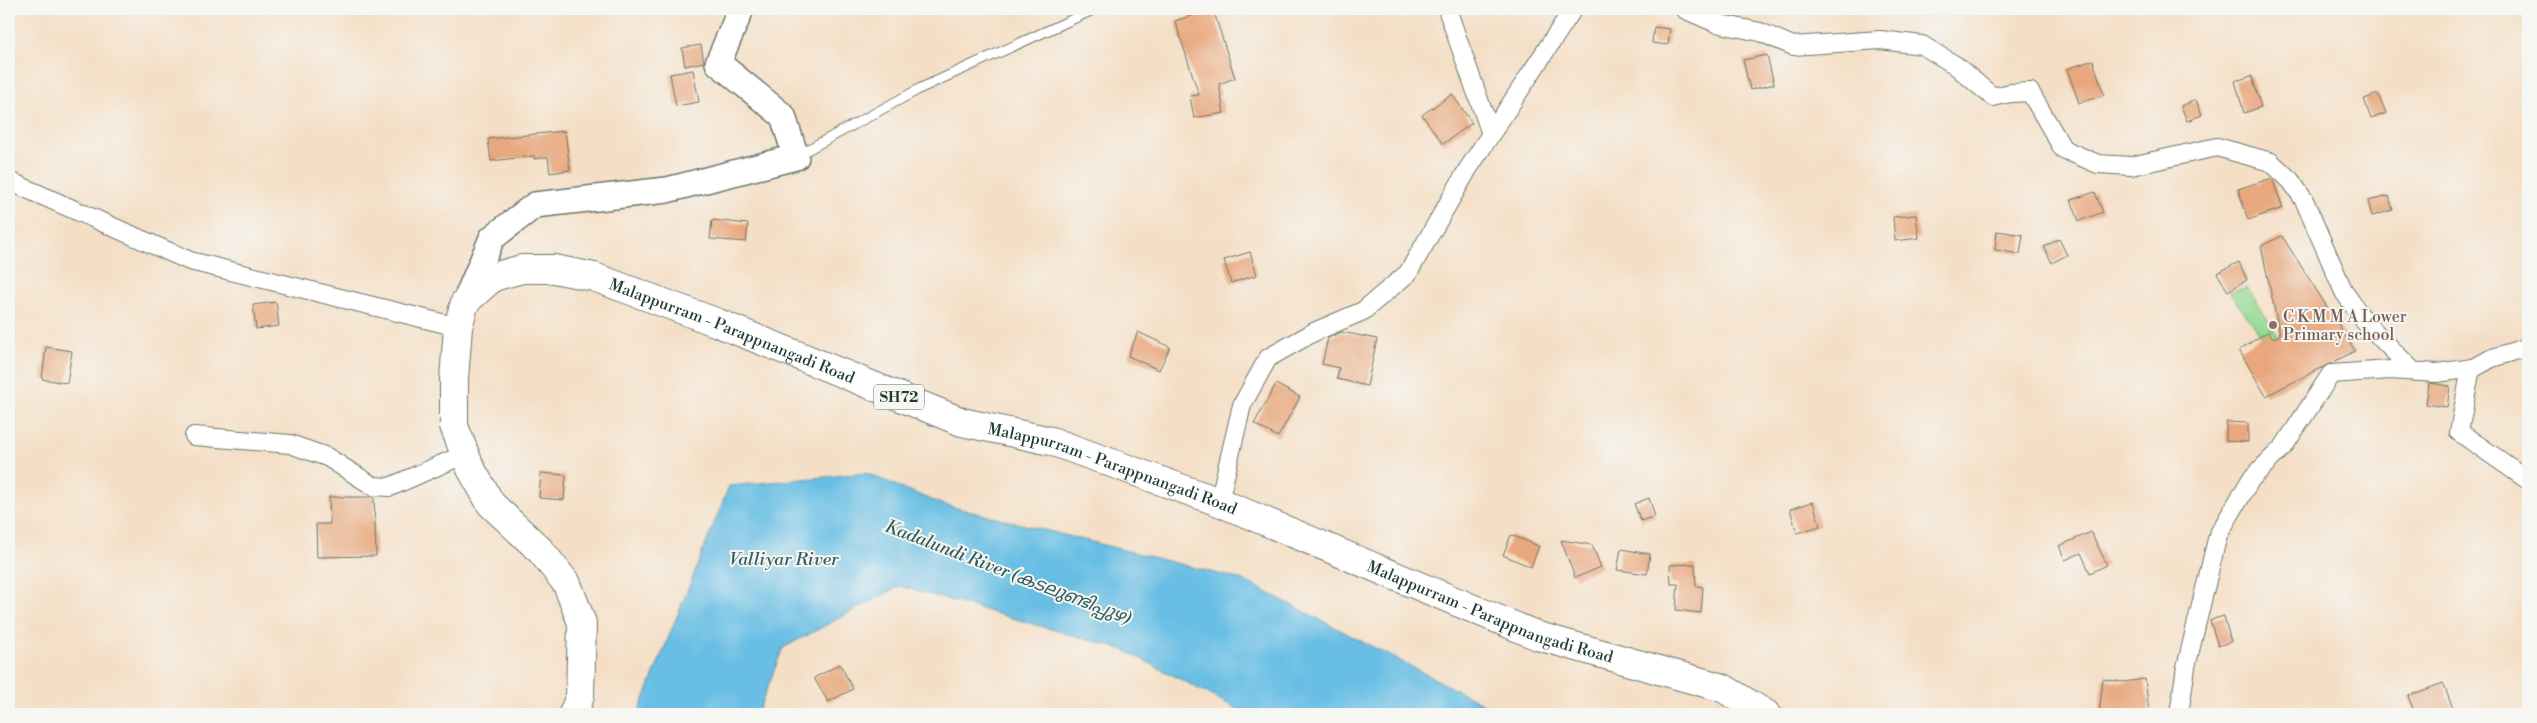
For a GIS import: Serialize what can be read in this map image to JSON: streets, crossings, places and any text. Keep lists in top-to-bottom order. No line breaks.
{"streets":{"main road":["Malappurram - Parappnangadi Road","SH72"]},"water":["Valliyar River","Kadalundi River (കടലുണ്ടിപ്പുഴ)"],"places":["C K M M A Lower Primary school"]}
